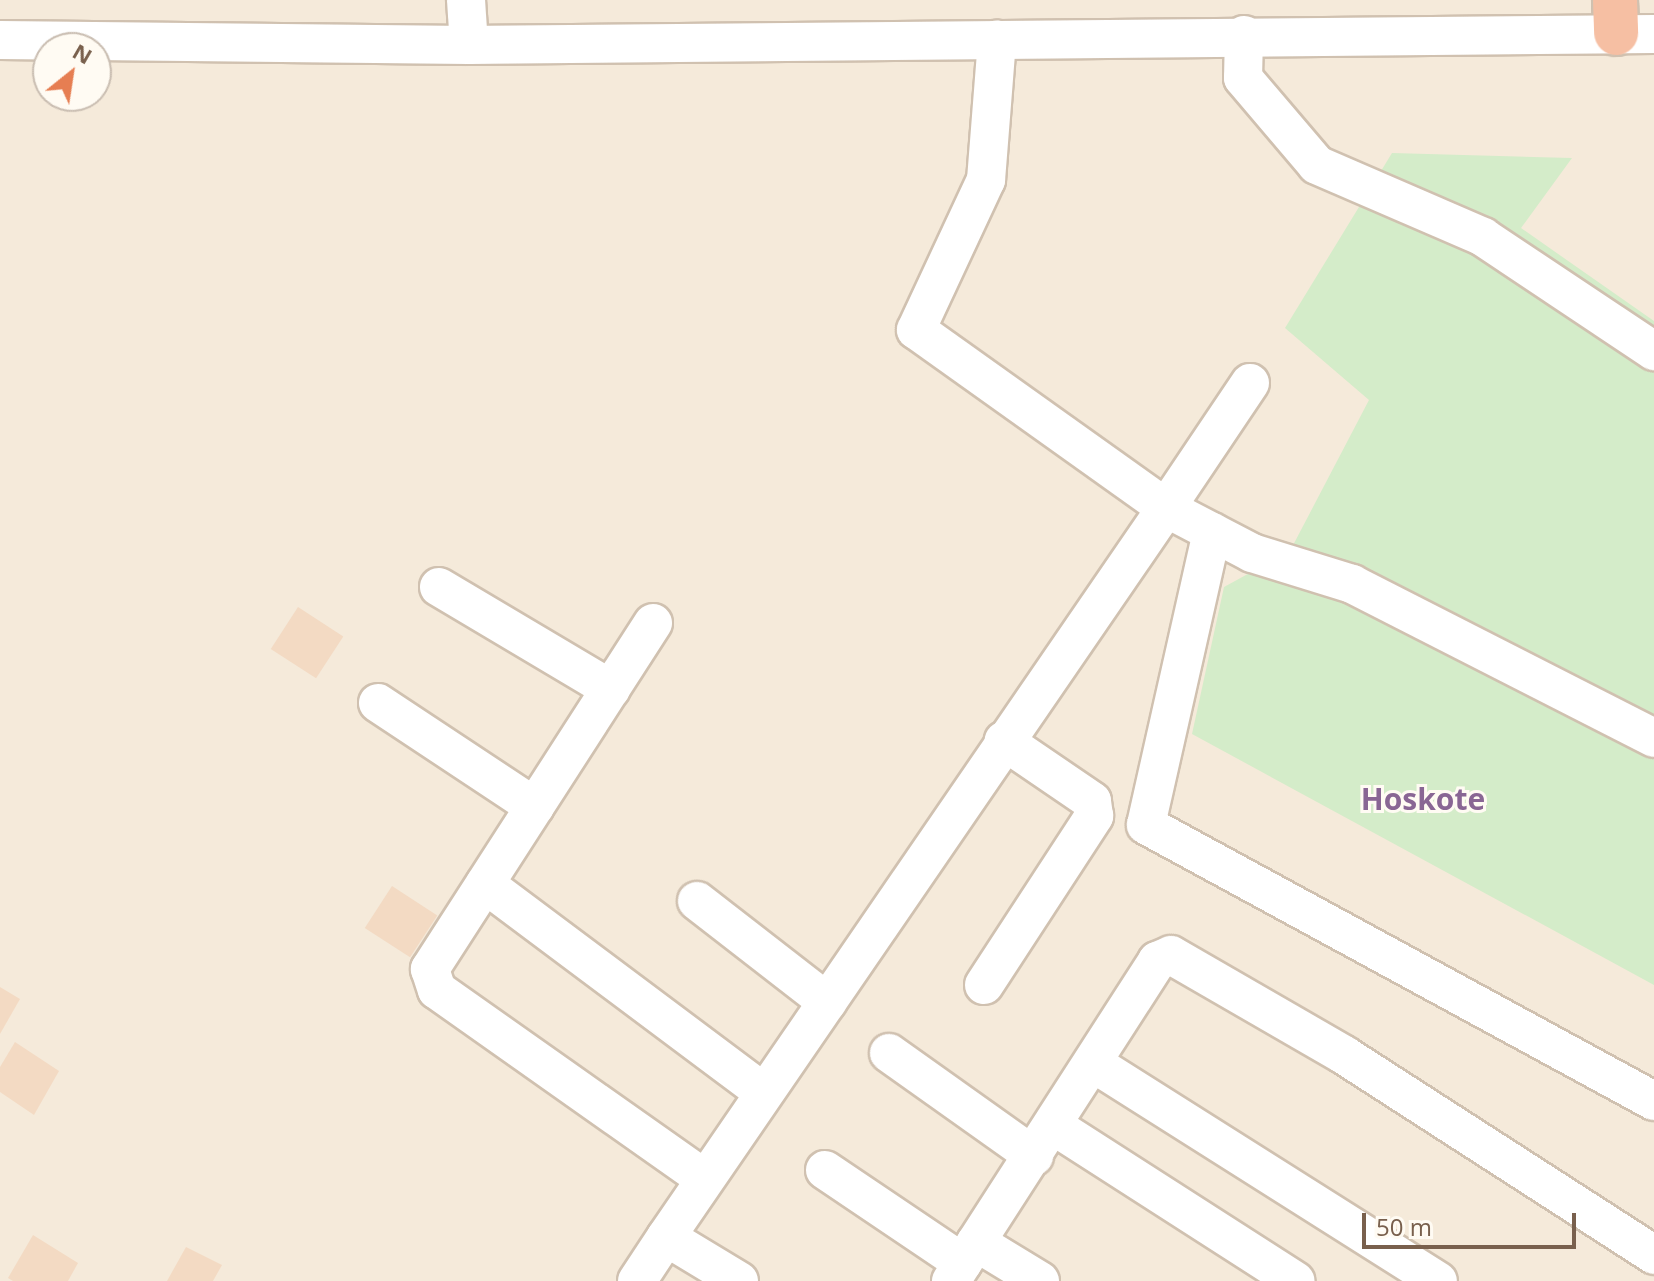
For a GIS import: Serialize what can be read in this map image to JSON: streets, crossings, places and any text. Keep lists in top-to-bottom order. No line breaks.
{"districts":["Hoskote"],"scale_bar":"50 m","north":"top right"}
